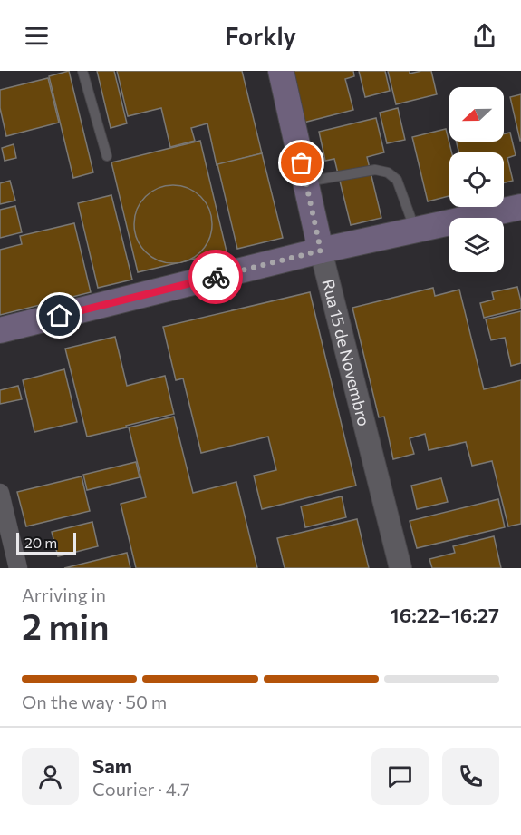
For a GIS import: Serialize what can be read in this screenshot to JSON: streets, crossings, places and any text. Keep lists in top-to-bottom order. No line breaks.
{"streets":{"main road":["Rua 15 de Novembro"]},"scale_bar":"20 m","north":"left","page":{"header":"Forkly","scale":"20 m","heading":["2 min","Arriving in","16:22–16:27"],"panel":["Sam","Courier · 4.7"],"bar":"On the way · 50 m"}}
